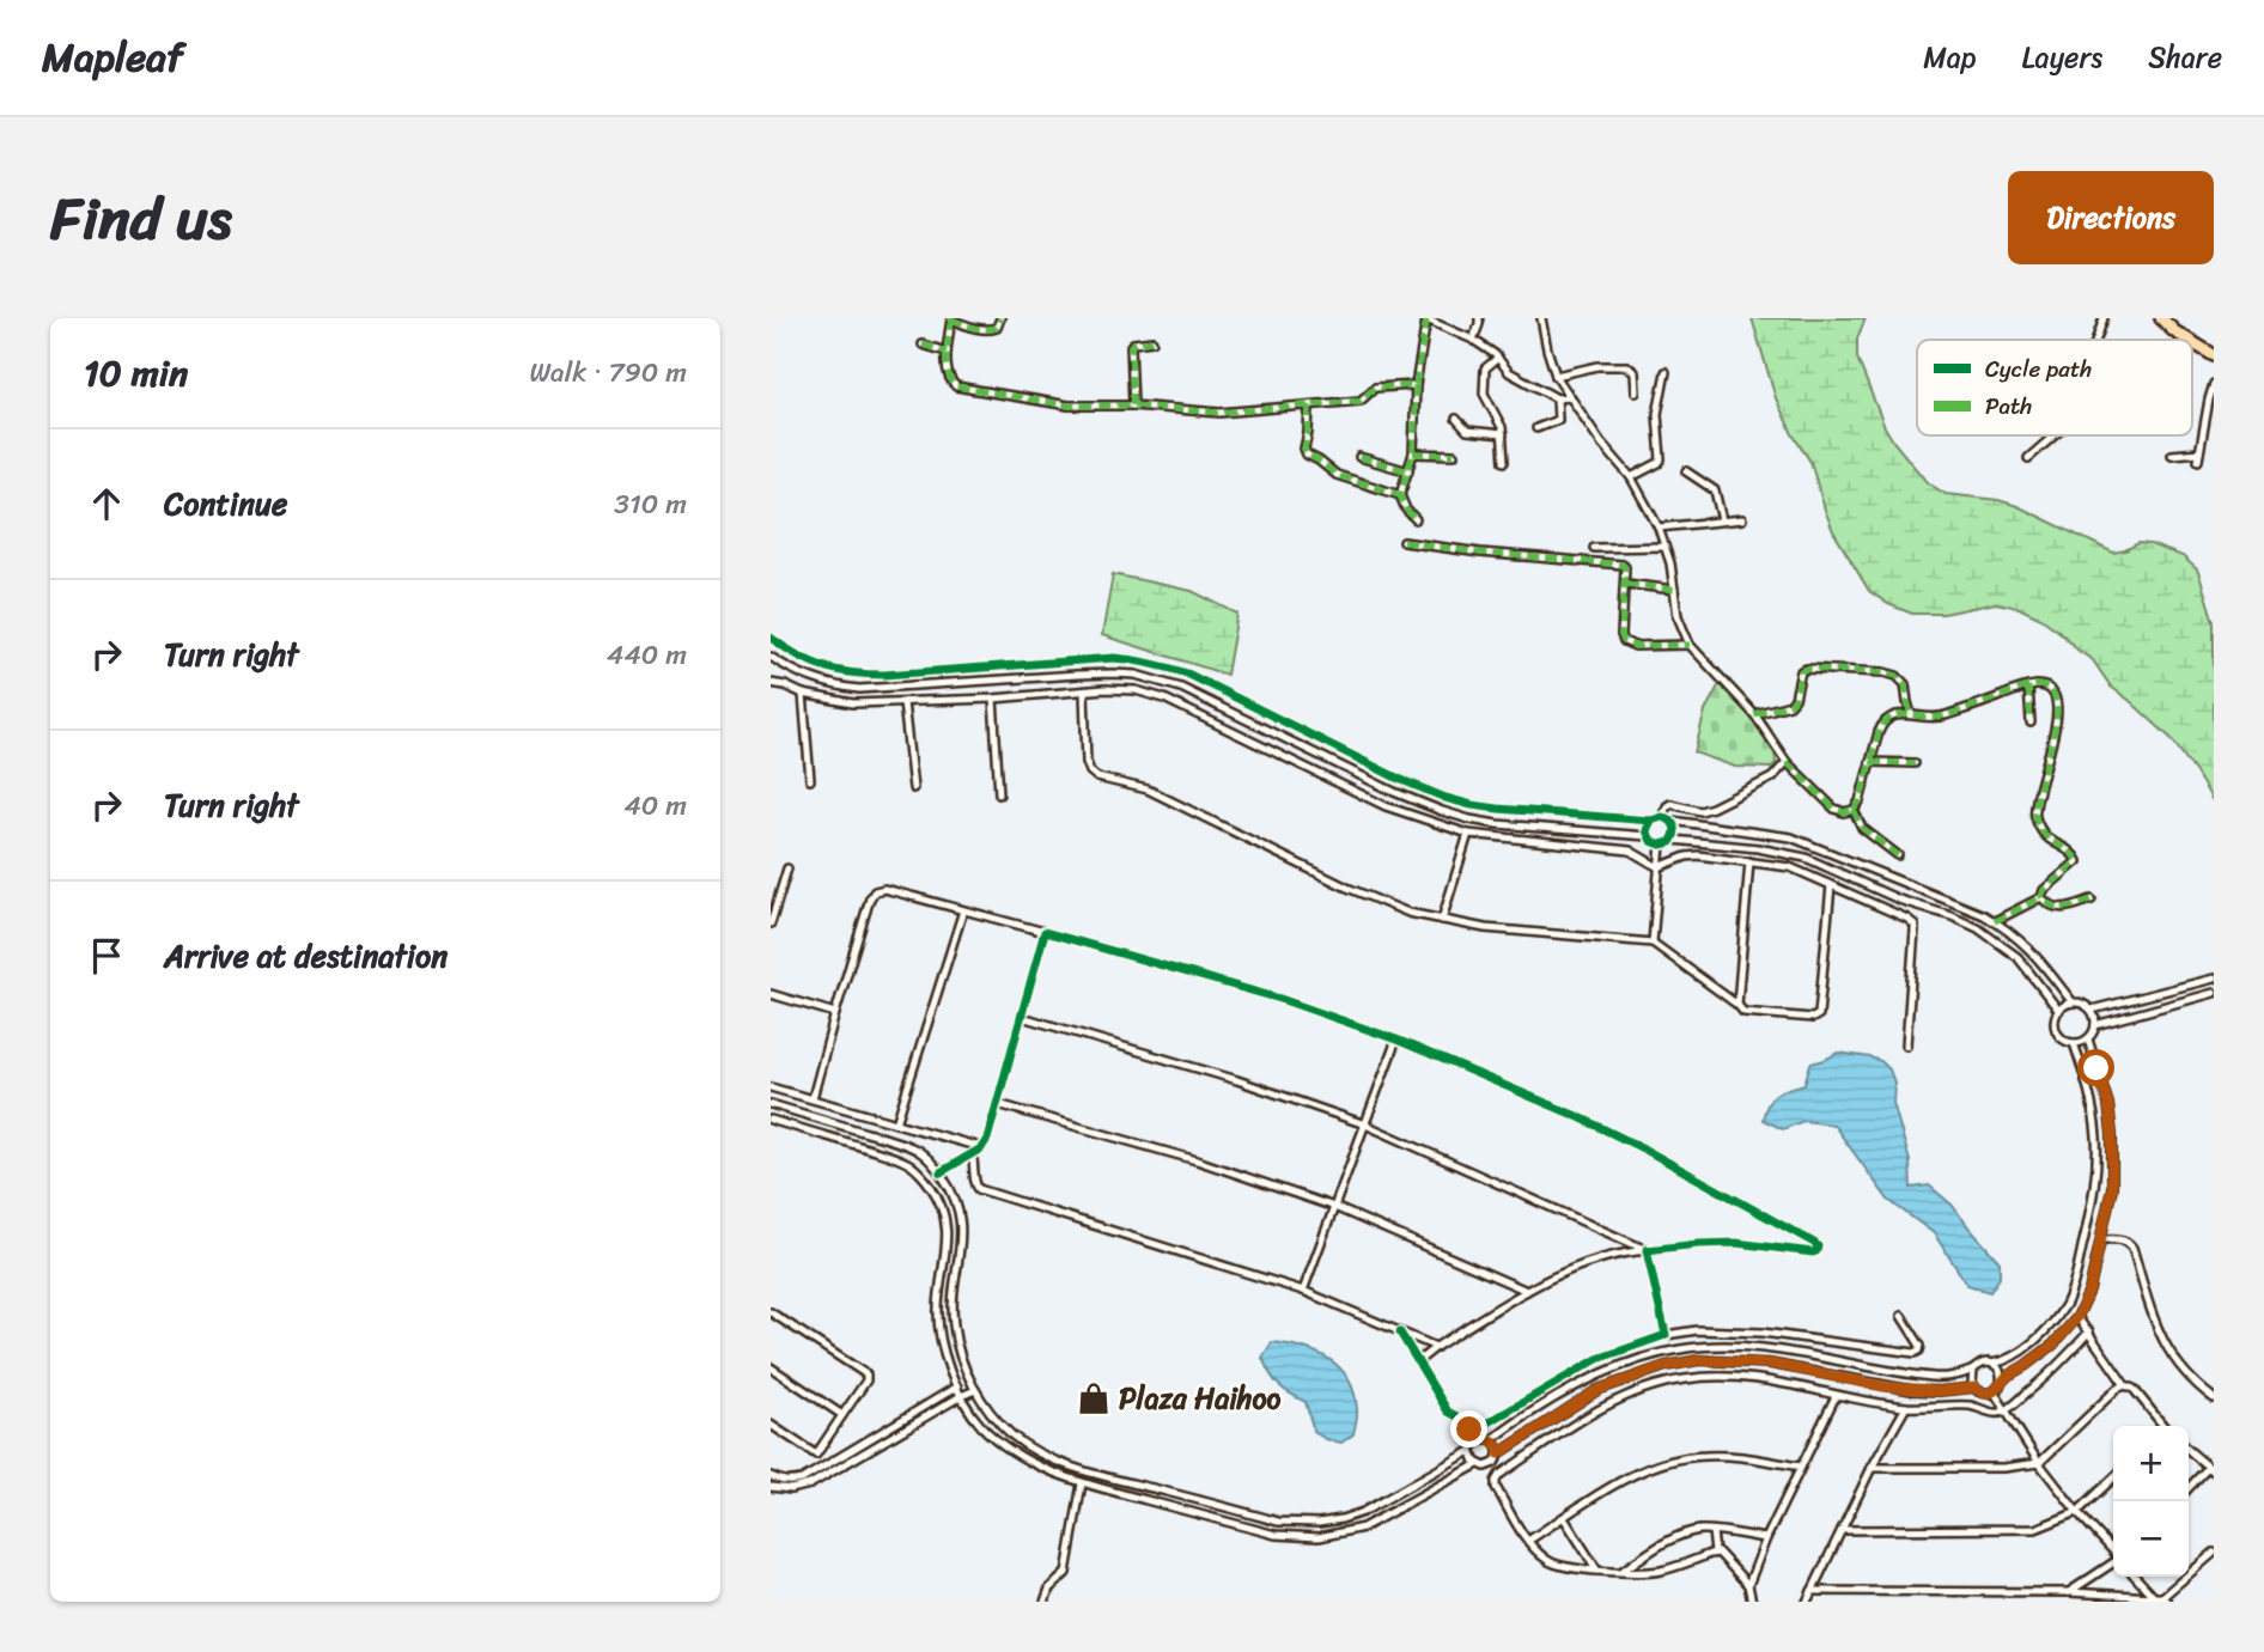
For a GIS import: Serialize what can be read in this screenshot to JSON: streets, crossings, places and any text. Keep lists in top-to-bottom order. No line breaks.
{"places":{"shop":["Plaza Haihoo"]},"legend":["Cycle path","Path"],"page":{"header":"Mapleaf","nav":["Map","Layers","Share"],"title":"Find us","buttons":"Directions","heading":["10 min","Walk · 790 m"],"list":[["Continue","310 m"],["Turn right","440 m"],["Turn right","40 m"],"Arrive at destination"],"map_buttons":["+","−"]}}
